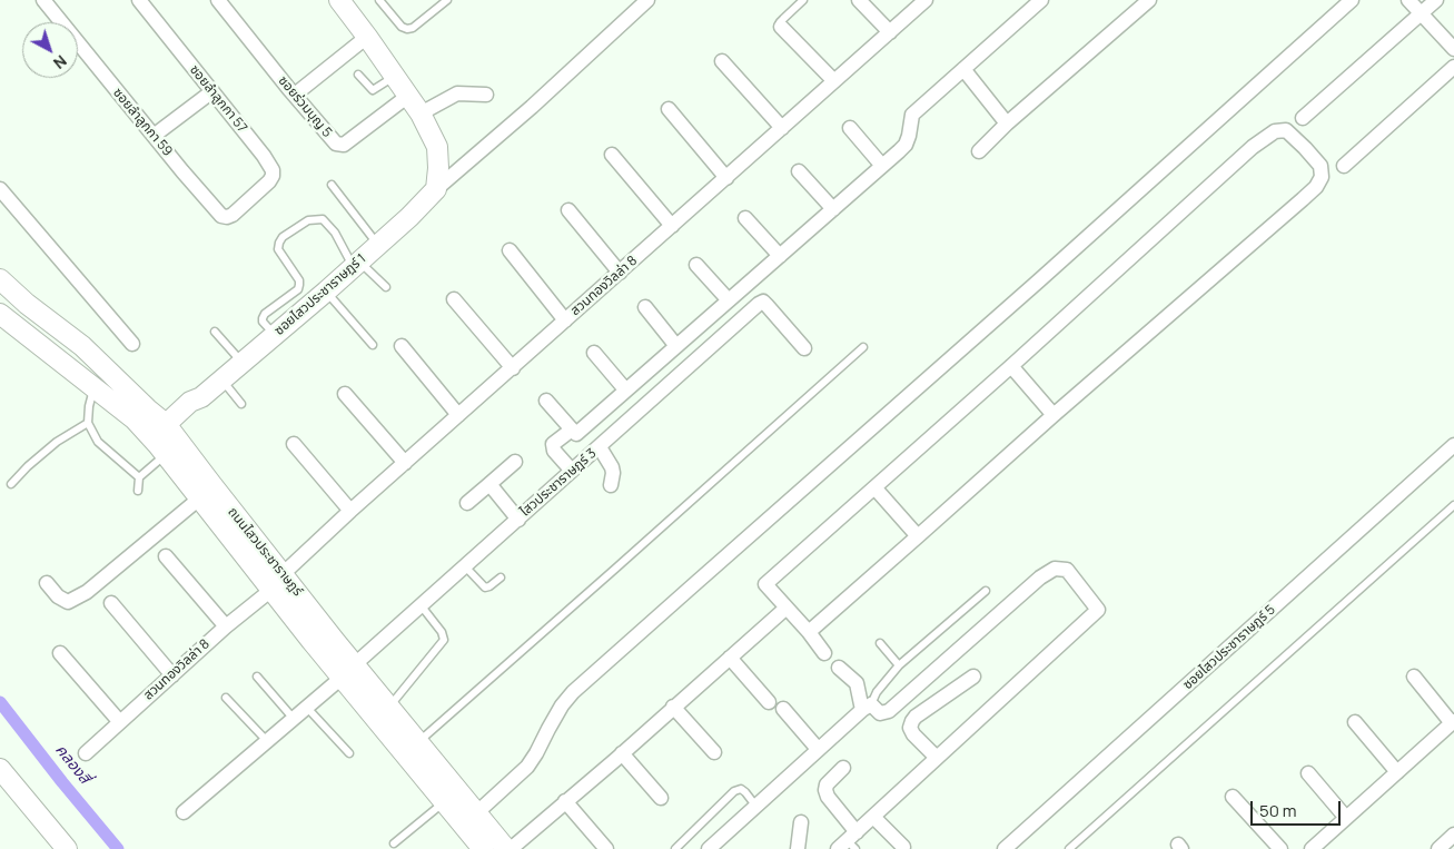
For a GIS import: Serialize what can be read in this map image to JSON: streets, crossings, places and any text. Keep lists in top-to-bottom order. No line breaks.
{"streets":{"main road":["ซอยไสวประชาราษฎร์ 1","ถนนไสวประชาราษฎร์"],"street":["ซอยลำลูกกา 57","ซอยร่วมบุญ 5","ซอยลำลูกกา 59","สวนทองวิลล่า 8","ไสวประชาราษฎร์ 3","ซอยไสวประชาราษฎร์ 5"]},"crossings":[["ซอยลำลูกกา 57","ซอยลำลูกกา 59"],["สวนทองวิลล่า 8","ถนนไสวประชาราษฎร์"],["ซอยไสวประชาราษฎร์ 1","ถนนไสวประชาราษฎร์"],["ไสวประชาราษฎร์ 3","ถนนไสวประชาราษฎร์"]],"water":["คลองสี่"],"scale_bar":"50 m","north":"bottom right"}
